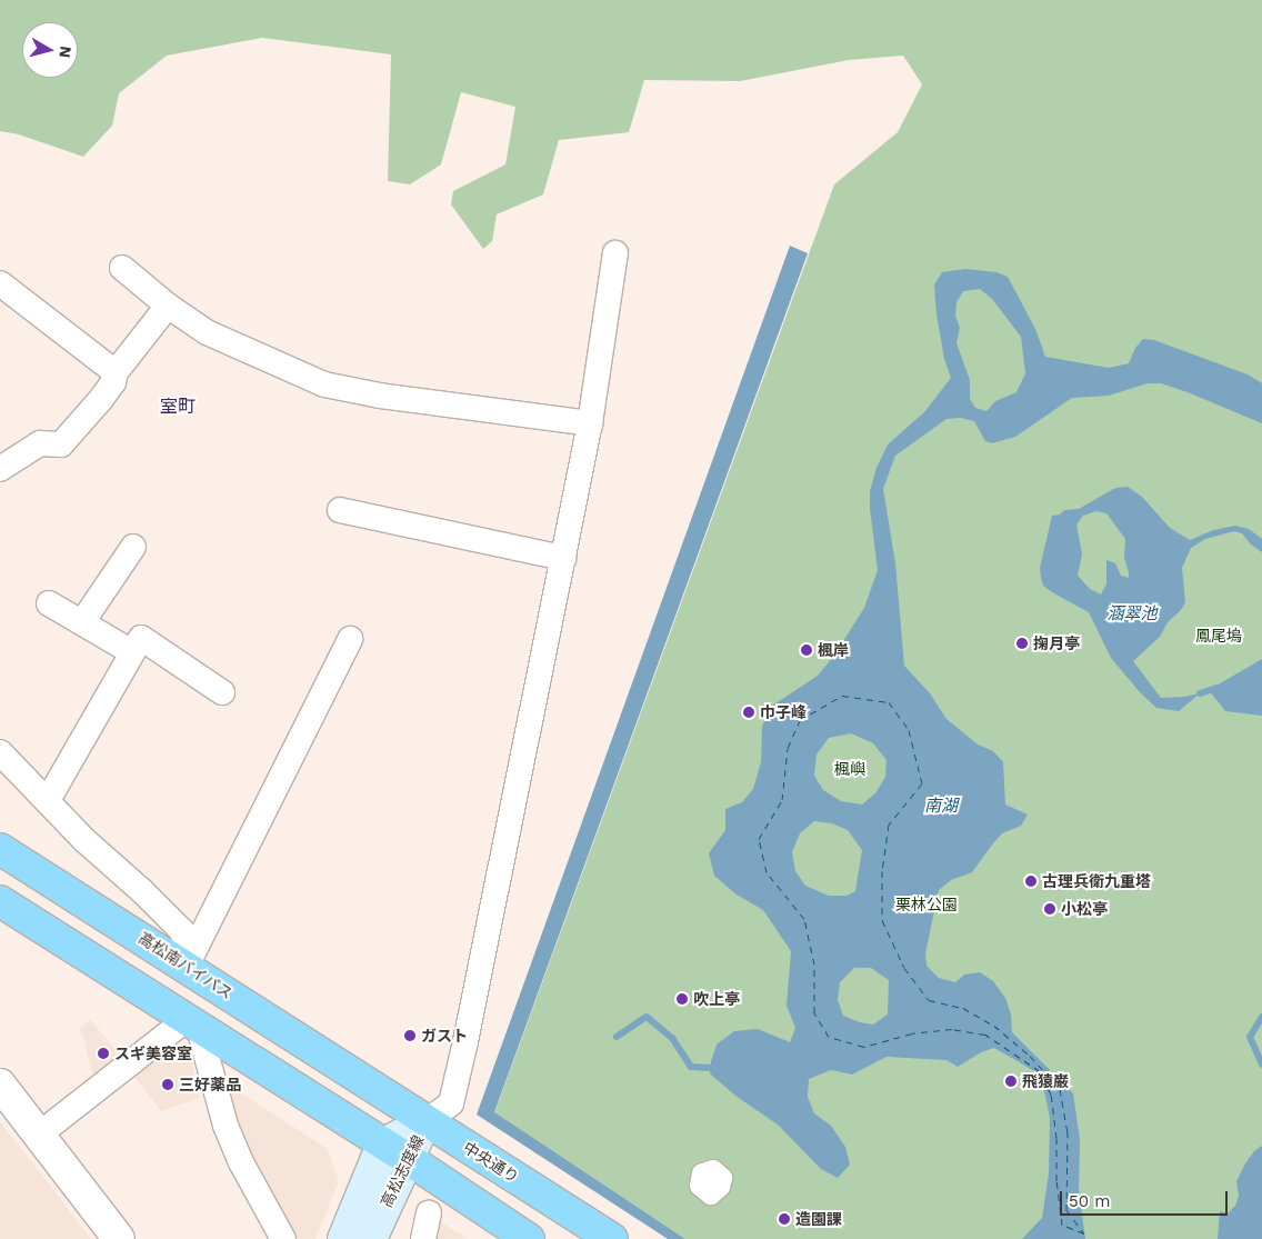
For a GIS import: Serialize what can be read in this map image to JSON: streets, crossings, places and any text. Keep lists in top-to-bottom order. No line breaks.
{"streets":{"highway":["高松南バイパス","中央通り"],"main road":["高松志度線"]},"crossings":[["高松南バイパス","中央通り"],["中央通り","高松志度線"]],"districts":["室町"],"water":["涵翠池","南湖"],"parks":["鳳尾塢","楓嶼","栗林公園"],"places":["掬月亭","楓岸","巾子峰","古理兵衛九重塔","小松亭","吹上亭","ガスト","スギ美容室","飛猿巌","三好薬品","造園課"],"scale_bar":"50 m","north":"right"}
